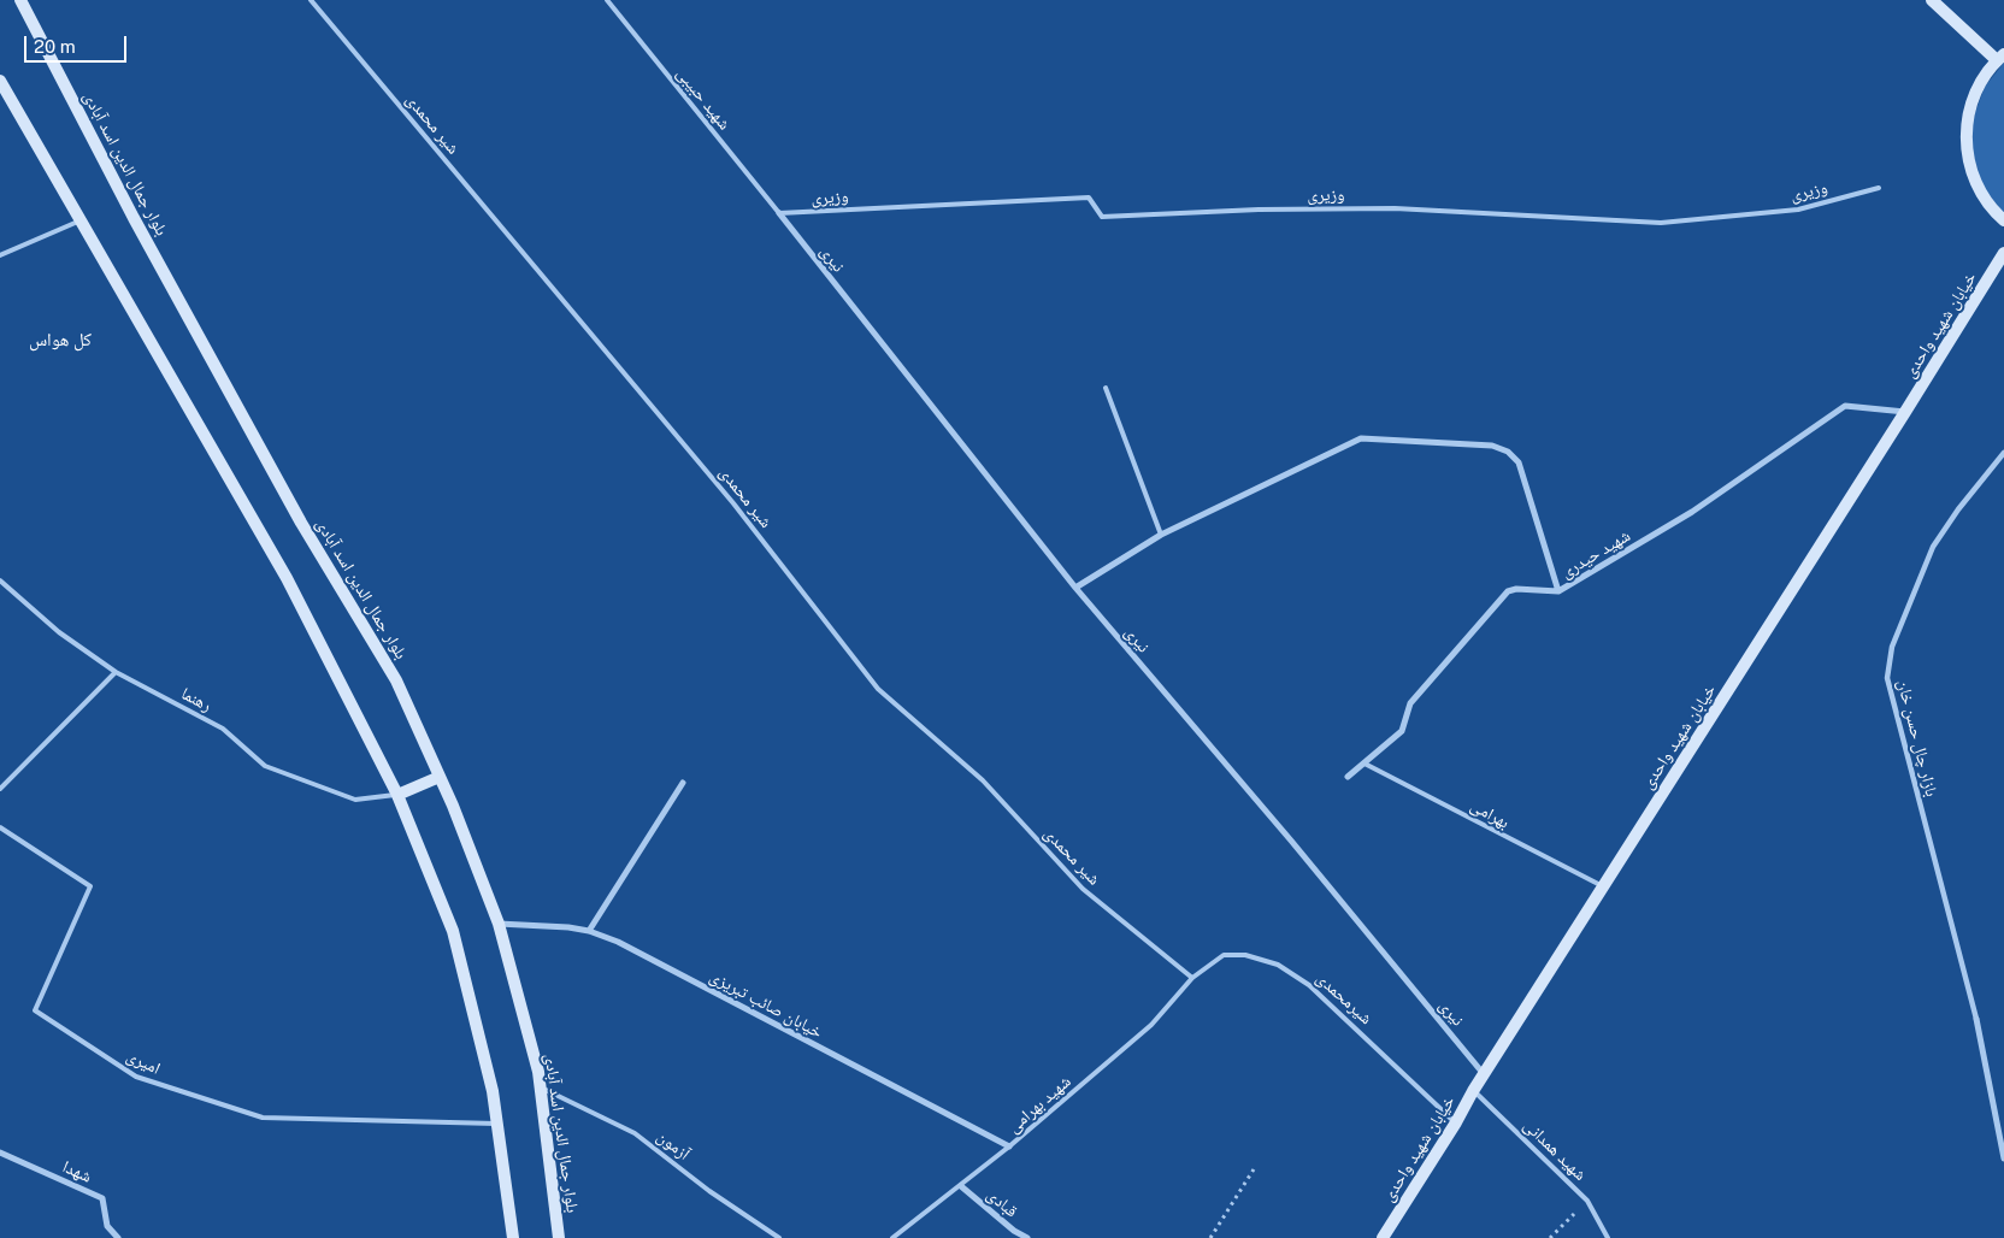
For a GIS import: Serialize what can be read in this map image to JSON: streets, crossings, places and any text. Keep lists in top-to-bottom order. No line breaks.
{"streets":{"main road":["بلوار جمال الدین اسد آبادی","خیابان شهید واحدی"],"street":["نیری","شهید حیدری","بازار چال حسن خان","خیابان صائب تبریزی","شهدا","قبادی"],"lane":["شهید حبیبی","شیر محمدی","وزیری","رهنما","بهرامی","شیرمحمدی","امیری","شهید بهرامی","آزمون","شهید همدانی"]},"crossings":[["شهید حبیبی","وزیری"],["شهید حبیبی","نیری"],["شیر محمدی","شیرمحمدی"],["شیر محمدی","شهید بهرامی"],["بلوار جمال الدین اسد آبادی","خیابان صائب تبریزی"],["بلوار جمال الدین اسد آبادی","آزمون"],["وزیری","نیری"],["نیری","خیابان شهید واحدی"],["خیابان شهید واحدی","شهید حیدری"],["خیابان شهید واحدی","بهرامی"],["خیابان شهید واحدی","شیرمحمدی"],["خیابان شهید واحدی","شهید همدانی"],["شهید حیدری","بهرامی"],["شیرمحمدی","شهید بهرامی"],["خیابان صائب تبریزی","شهید بهرامی"],["شهید بهرامی","قبادی"]],"districts":["کل هواس"],"scale_bar":"20 m"}
